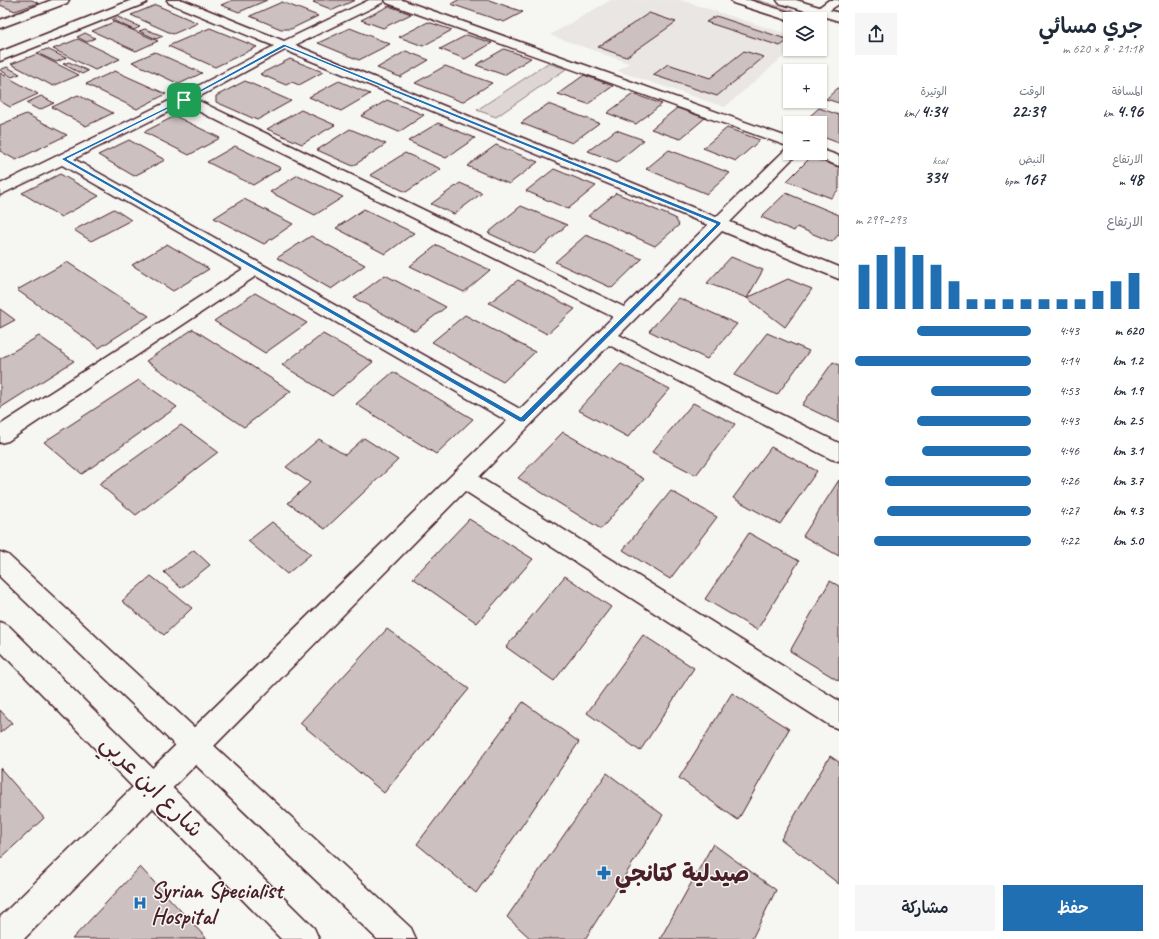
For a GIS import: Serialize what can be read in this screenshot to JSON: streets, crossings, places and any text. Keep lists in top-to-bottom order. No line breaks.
{"streets":{"street":["شارع ابن عربي"]},"places":{"pharmacy":["صيدلية كتانجي"],"hospital":["Syrian Specialist Hospital"]},"page":{"heading":["جري مسائي","21:18 · 8 × 620 m"],"map_buttons":["+","−"],"stats":[["المسافة","4.96 km"],["الوقت","22:39"],["الوتيرة","4:34 /km"],["الارتفاع","48 m"],["النبض","167 bpm"],["kcal","334"]],"chart":["الارتفاع","293–299 m"],"list":[{"name":"620 m","note":"4:43"},{"name":"1.2 km","note":"4:14"},{"name":"1.9 km","note":"4:53"},{"name":"2.5 km","note":"4:43"},{"name":"3.1 km","note":"4:46"},{"name":"3.7 km","note":"4:26"},{"name":"4.3 km","note":"4:27"},{"name":"5.0 km","note":"4:22"}],"buttons":["حفظ","مشاركة"]}}
